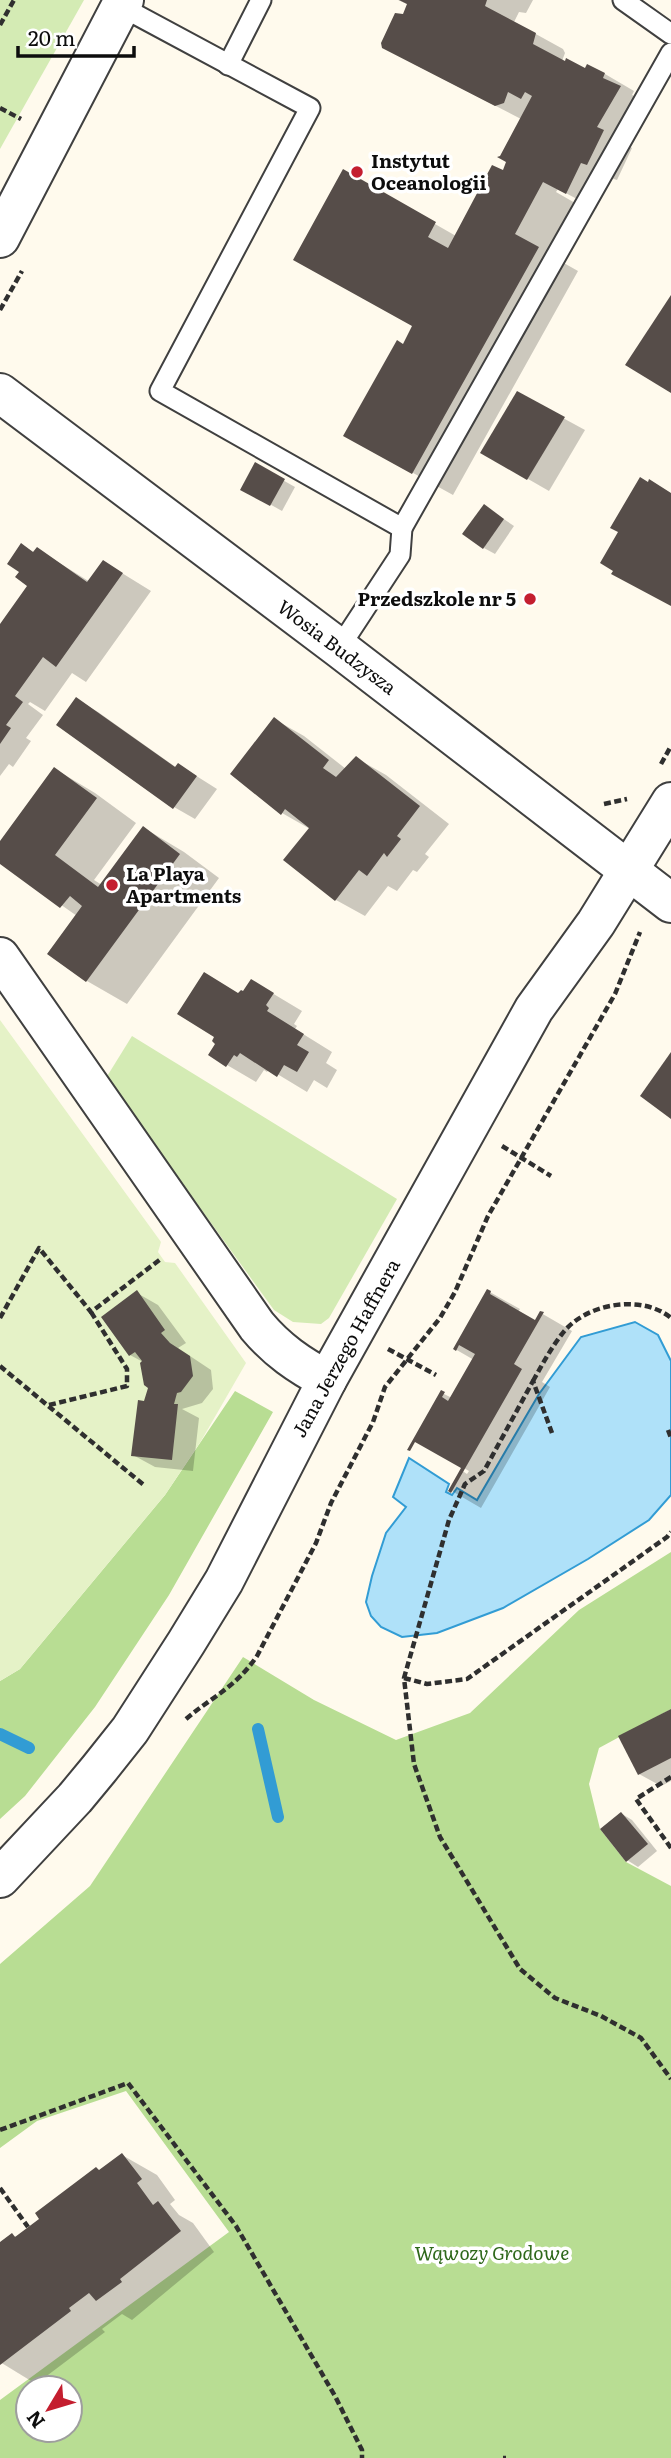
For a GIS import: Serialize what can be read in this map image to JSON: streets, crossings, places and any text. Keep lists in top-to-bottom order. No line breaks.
{"streets":{"street":["Wosia Budzysza","Jana Jerzego Haffnera"]},"crossings":[["Wosia Budzysza","Jana Jerzego Haffnera"]],"parks":["Wąwozy Grodowe"],"places":["Instytut Oceanologii","Przedszkole nr 5","La Playa Apartments"],"scale_bar":"20 m","north":"bottom left"}
